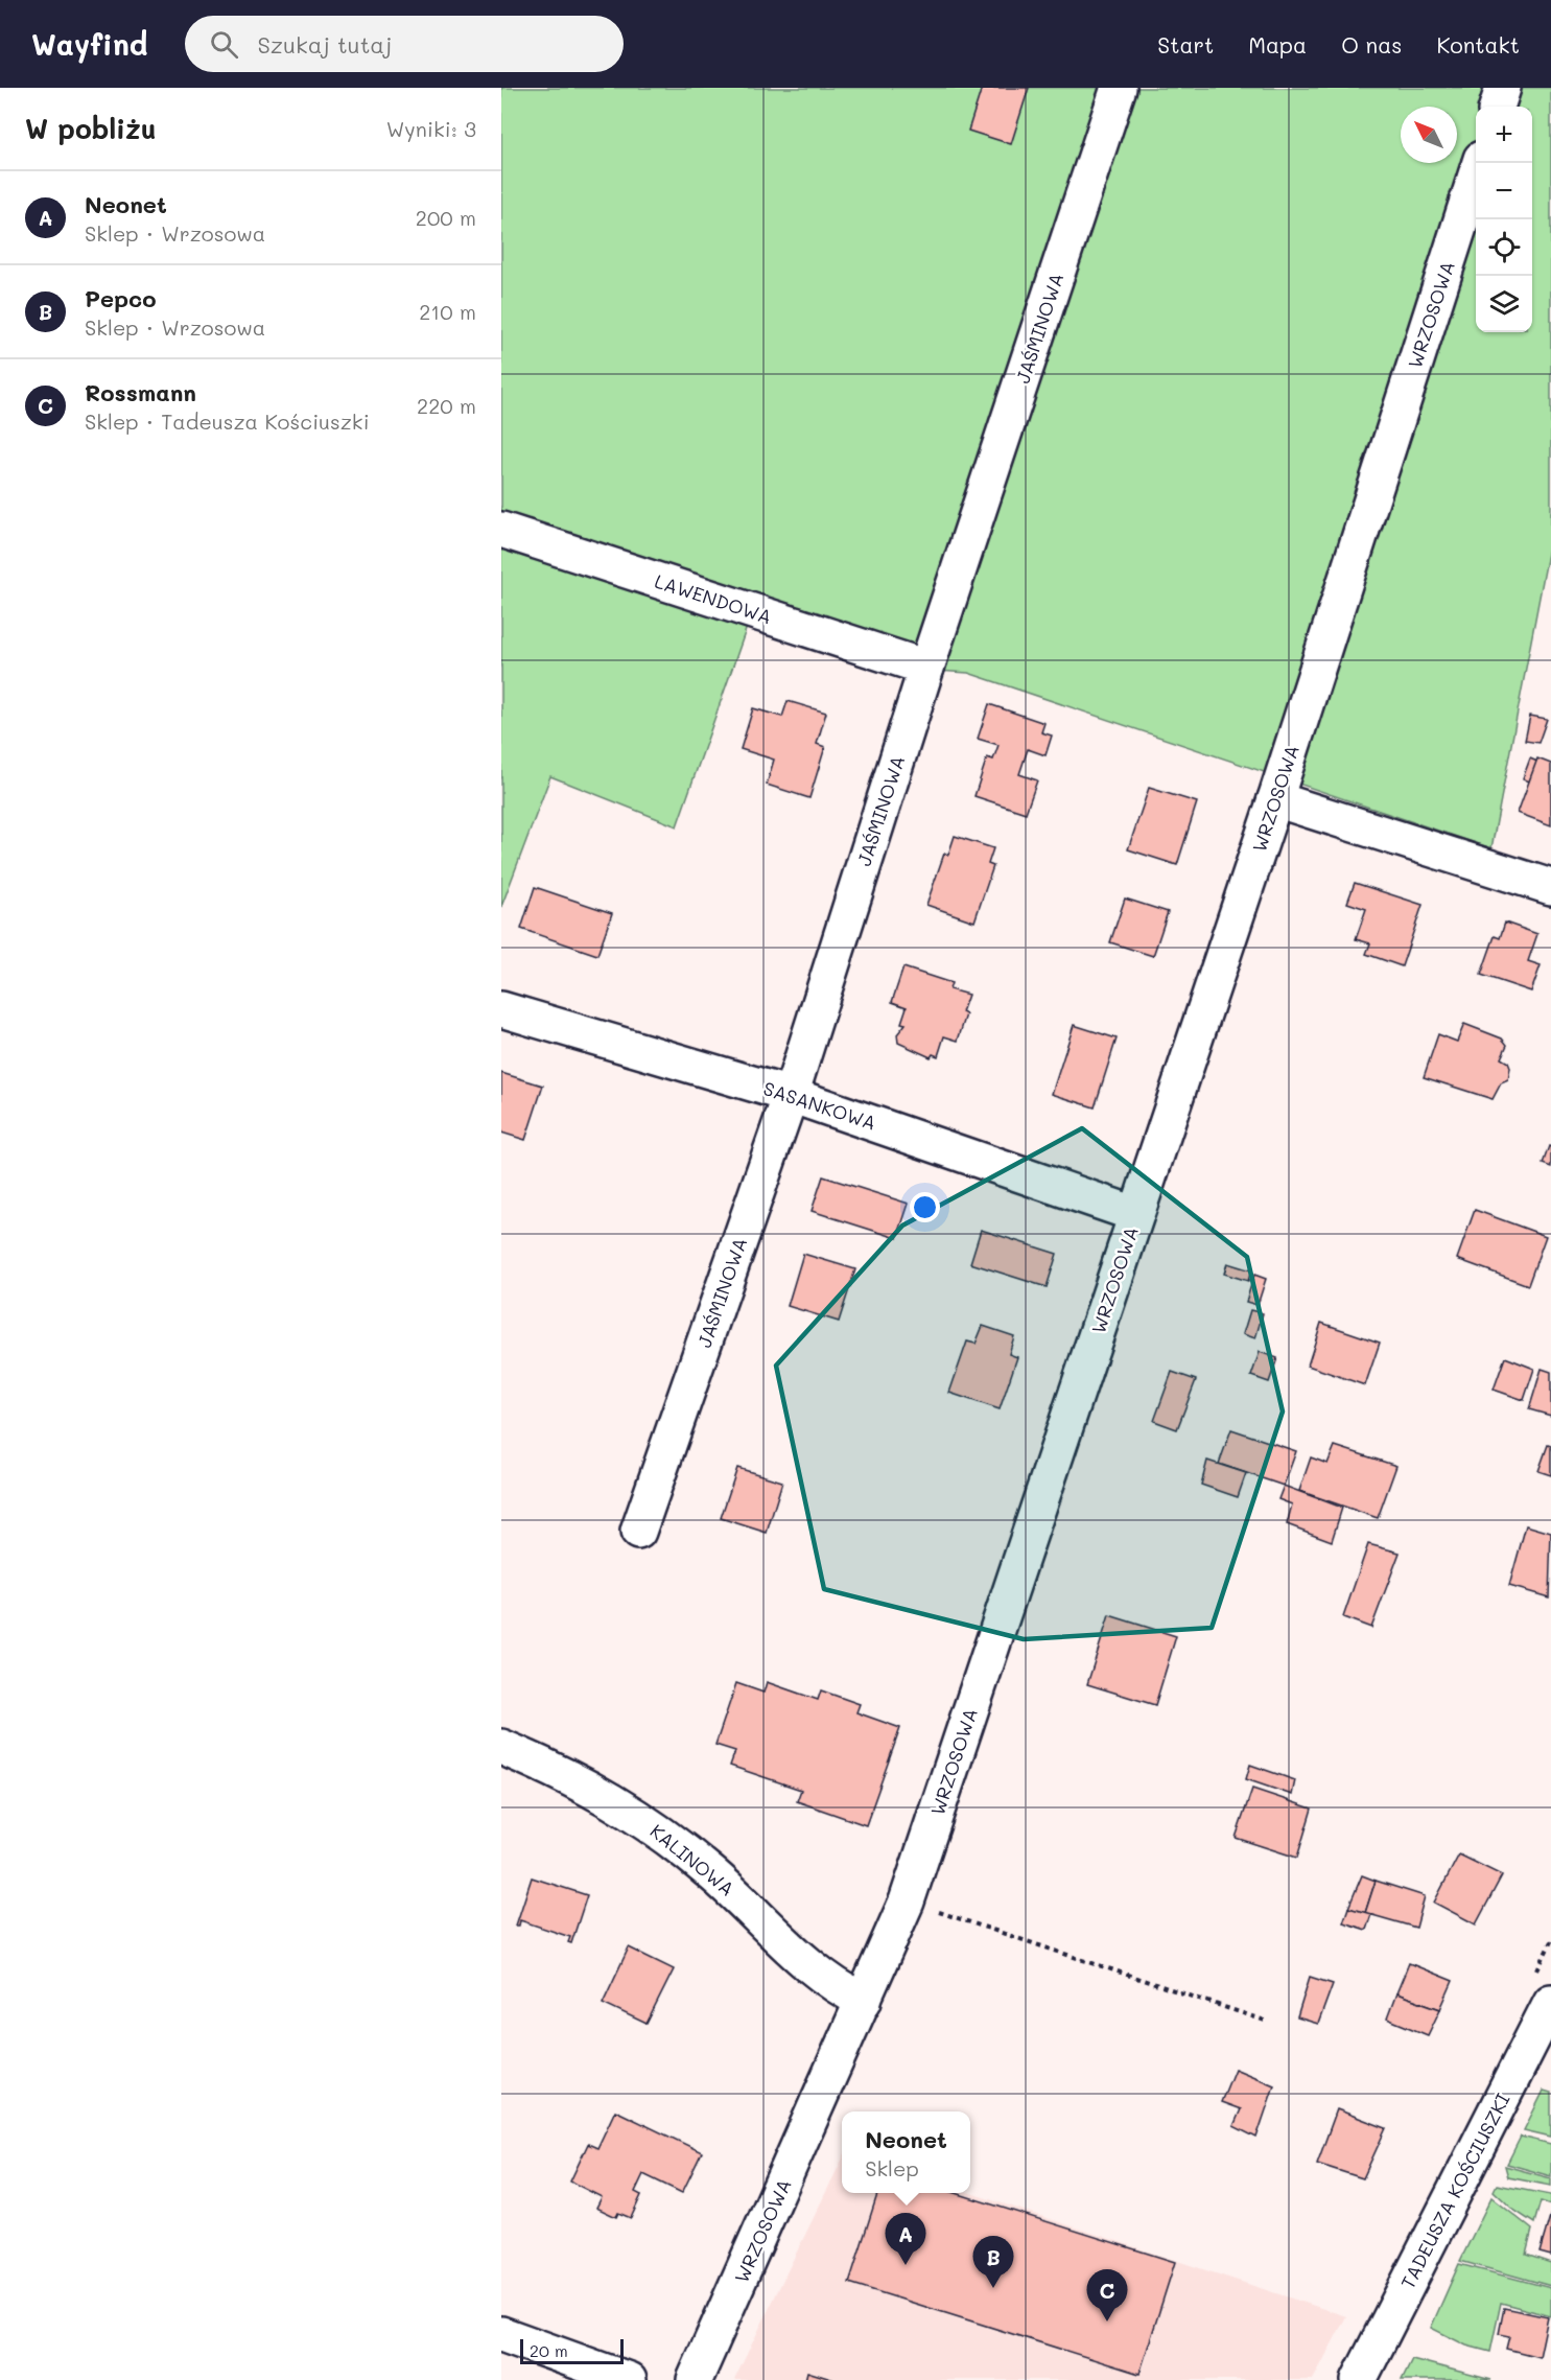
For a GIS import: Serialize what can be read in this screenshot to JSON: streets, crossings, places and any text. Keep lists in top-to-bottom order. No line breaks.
{"streets":{"street":["WRZOSOWA","JAŚMINOWA","LAWENDOWA","SASANKOWA","KALINOWA","TADEUSZA KOŚCIUSZKI"]},"crossings":[["WRZOSOWA","SASANKOWA"],["WRZOSOWA","KALINOWA"],["JAŚMINOWA","LAWENDOWA"],["JAŚMINOWA","SASANKOWA"]],"scale_bar":"20 m","north":"top left","page":{"header":"Wayfind","search":"Szukaj tutaj","nav":["Start","Mapa","O nas","Kontakt"],"heading":["W pobliżu","Wyniki: 3"],"map_buttons":["+","−"],"list":[{"mark":"A","name":"Neonet","note":"Sklep · Wrzosowa","value":"200 m"},{"mark":"B","name":"Pepco","note":"Sklep · Wrzosowa","value":"210 m"},{"mark":"C","name":"Rossmann","note":"Sklep · Tadeusza Kościuszki","value":"220 m"}],"popup":["Neonet","Sklep"],"pins":["A","B","C"],"scale":"20 m"}}
